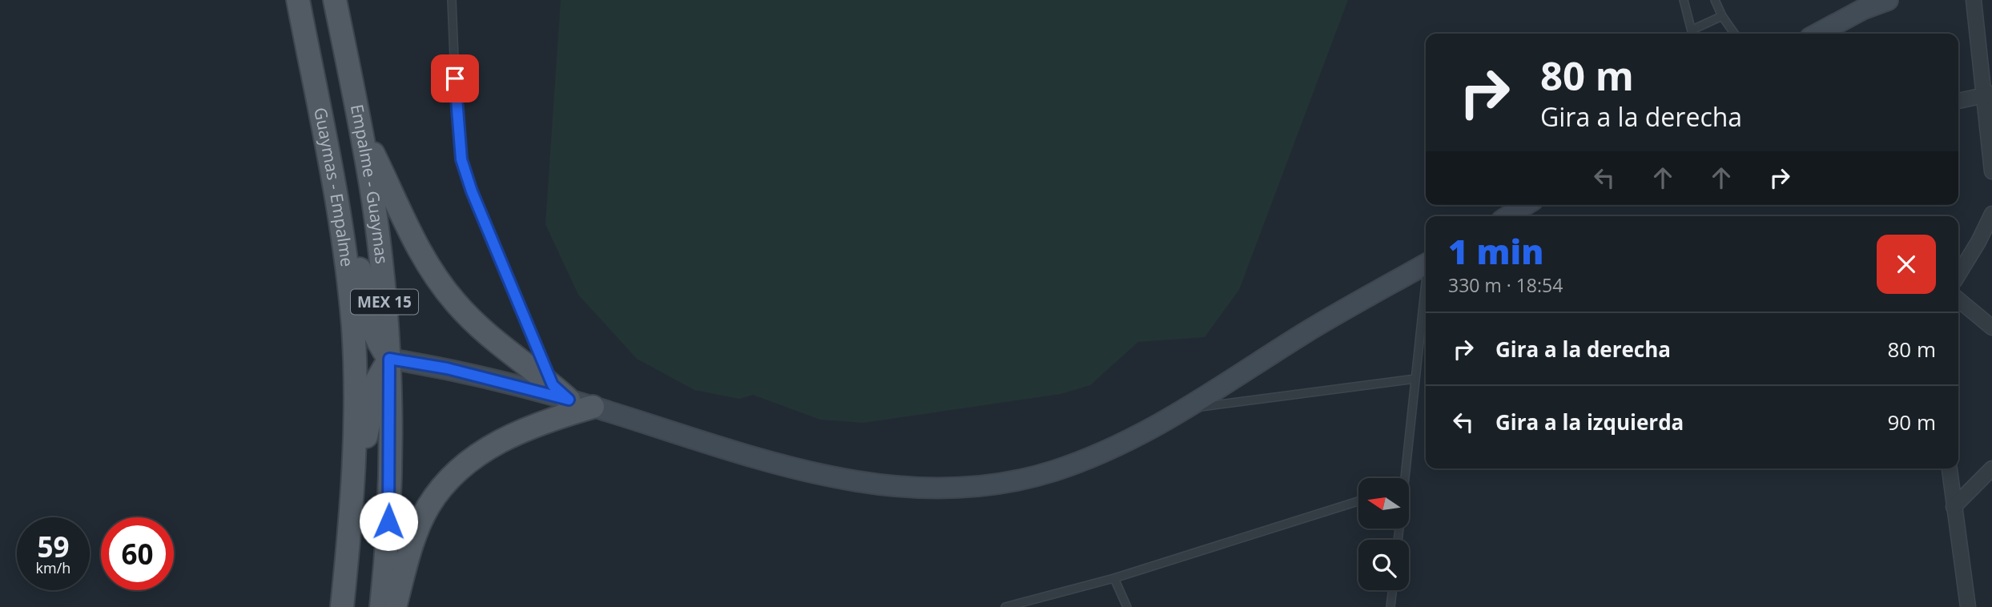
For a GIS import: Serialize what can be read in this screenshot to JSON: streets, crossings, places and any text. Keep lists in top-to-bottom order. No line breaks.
{"streets":{"main road":["Empalme - Guaymas","Guaymas - Empalme","MEX 15"]},"crossings":[["Guaymas - Empalme","MEX 15"]],"north":"left","page":{"turn":["80 m","Gira a la derecha"],"heading":["1 min","330 m · 18:54"],"list":[{"name":"Gira a la derecha","value":"80 m"},{"name":"Gira a la izquierda","value":"90 m"}],"speed":"59 km/h","limit":"60"}}
